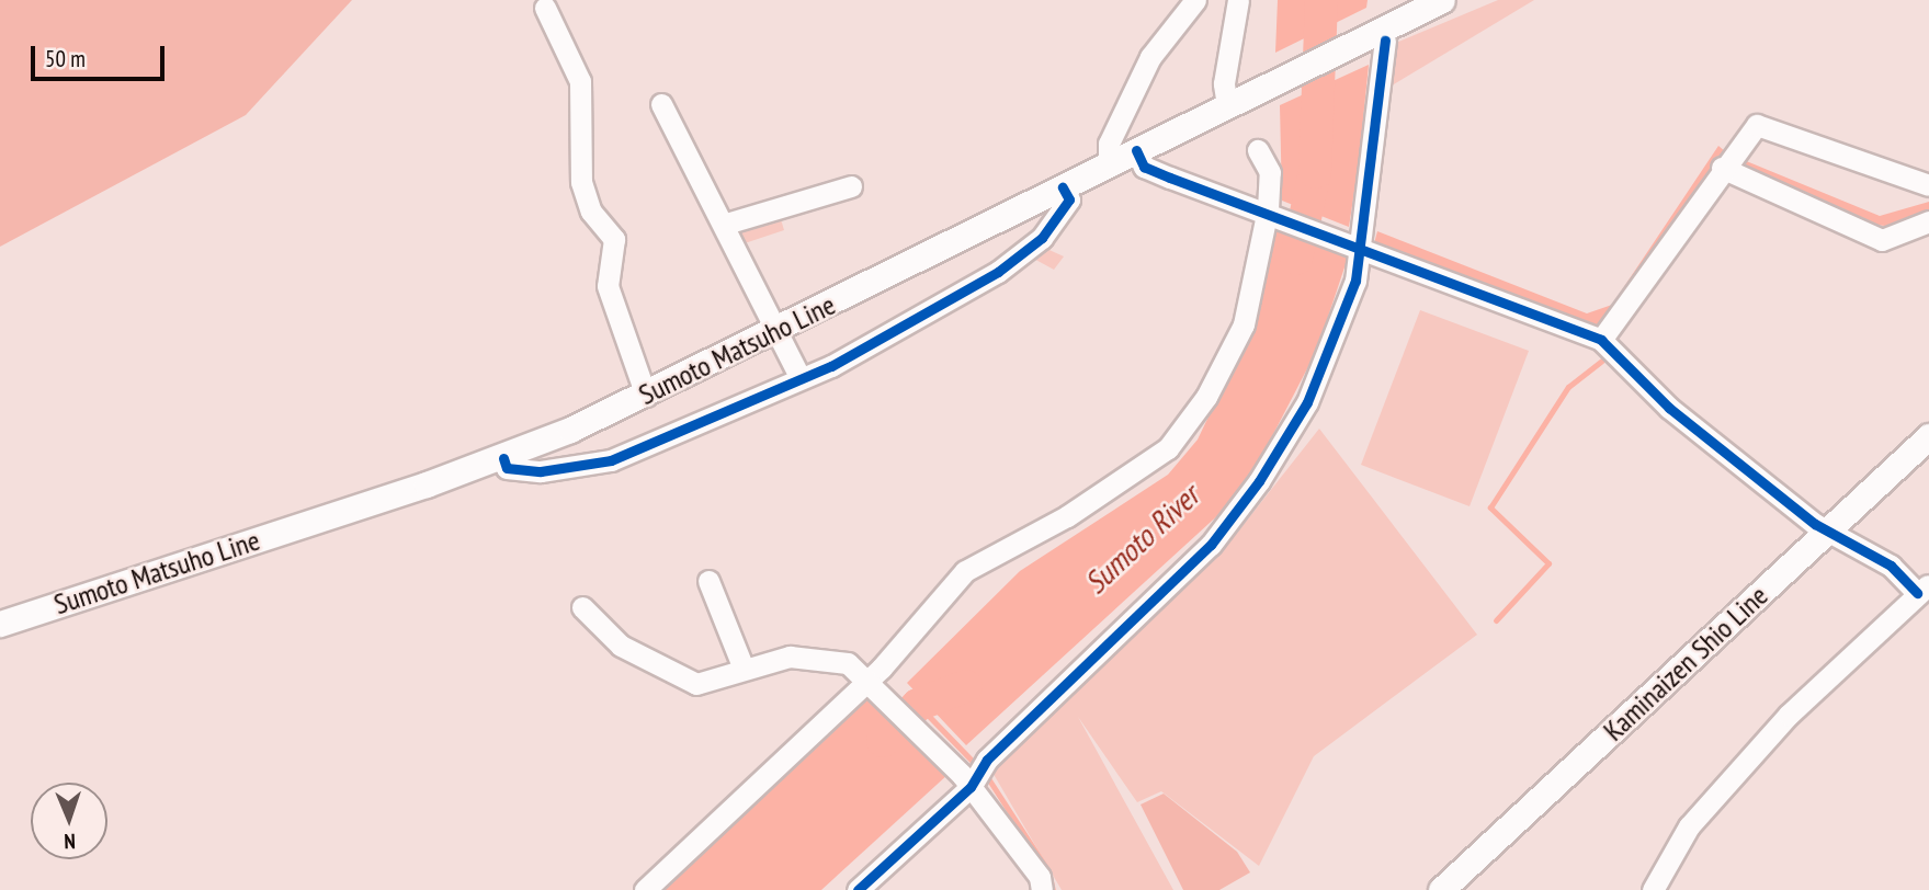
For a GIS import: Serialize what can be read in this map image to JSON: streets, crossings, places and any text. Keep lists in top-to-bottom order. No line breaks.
{"streets":{"main road":["Sumoto Matsuho Line","Kaminaizen Shio Line"]},"water":["Sumoto River"],"scale_bar":"50 m","north":"bottom"}
